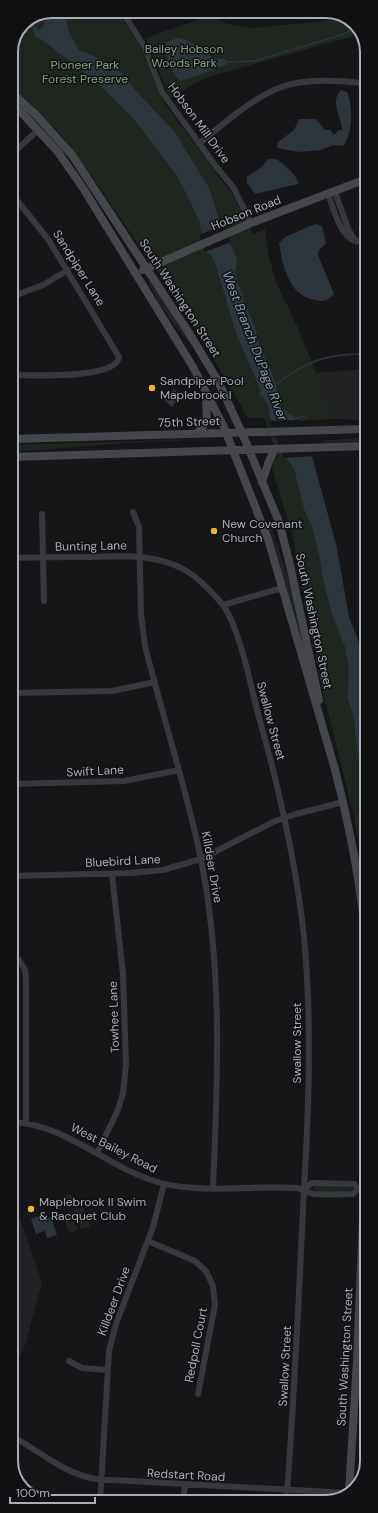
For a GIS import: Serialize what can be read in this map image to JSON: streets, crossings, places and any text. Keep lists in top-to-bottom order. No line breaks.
{"streets":{"main road":["Hobson Road","South Washington Street","75th Street"],"street":["Hobson Mill Drive","Sandpiper Lane","Bunting Lane","Swallow Street","Swift Lane","Bluebird Lane","Killdeer Drive","Towhee Lane","West Bailey Road","Redpoll Court","Redstart Road"]},"crossings":[["Hobson Mill Drive","Hobson Road"],["Hobson Road","South Washington Street"],["South Washington Street","75th Street"],["South Washington Street","Bluebird Lane"],["Bunting Lane","Swallow Street"],["Bunting Lane","Killdeer Drive"],["Swallow Street","Bluebird Lane"],["Swallow Street","West Bailey Road"],["Swallow Street","Redstart Road"],["Swift Lane","Killdeer Drive"],["Bluebird Lane","Killdeer Drive"],["Bluebird Lane","Towhee Lane"],["Killdeer Drive","West Bailey Road"],["Killdeer Drive","Redpoll Court"],["Killdeer Drive","Redstart Road"],["Towhee Lane","West Bailey Road"]],"water":["West Branch DuPage River"],"parks":["Bailey Hobson Woods Park","Pioneer Park Forest Preserve"],"places":["Sandpiper Pool Maplebrook I","New Covenant Church","Maplebrook II Swim & Racquet Club"],"scale_bar":"100 m"}
